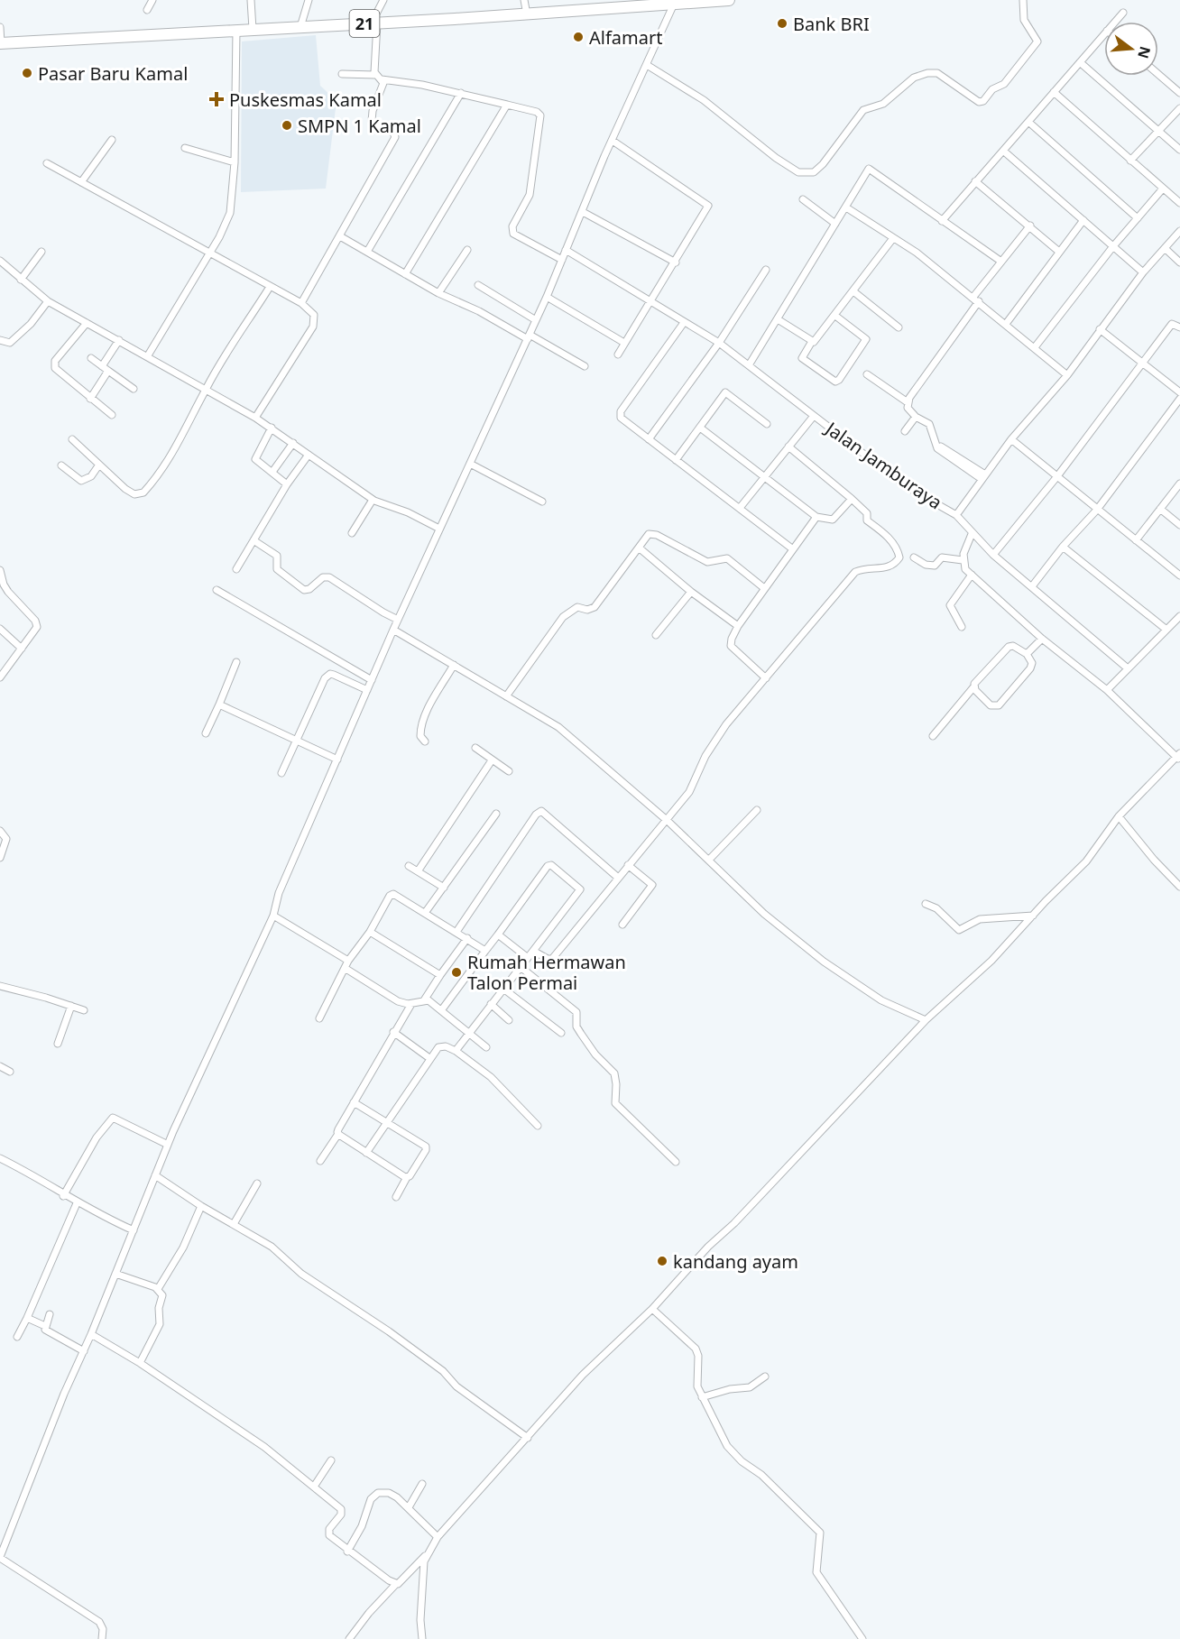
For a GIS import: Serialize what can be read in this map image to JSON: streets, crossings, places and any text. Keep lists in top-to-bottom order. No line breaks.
{"streets":{"highway":["21"],"street":["Jalan Jamburaya"]},"places":{"other":["Bank BRI","Alfamart","Pasar Baru Kamal","SMPN 1 Kamal","Rumah Hermawan Talon Permai","kandang ayam"],"health":["Puskesmas Kamal"]},"north":"right"}
